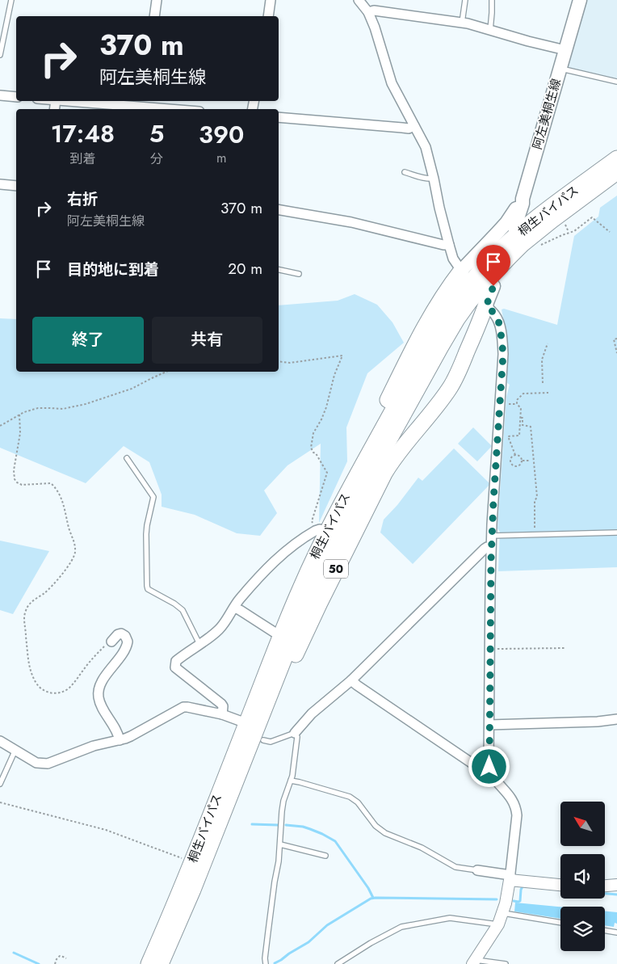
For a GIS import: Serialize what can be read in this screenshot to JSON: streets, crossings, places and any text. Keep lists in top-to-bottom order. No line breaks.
{"streets":{"highway":["桐生バイパス","50"],"main road":["阿左美桐生線"]},"crossings":[["桐生バイパス","50"]],"north":"top left","page":{"turn":["370 m","阿左美桐生線"],"eta":["17:48","到着","5","分","390","m"],"list":[{"name":"右折","note":"阿左美桐生線","value":"370 m"},{"name":"目的地に到着","value":"20 m"}],"buttons":["終了","共有"]}}
